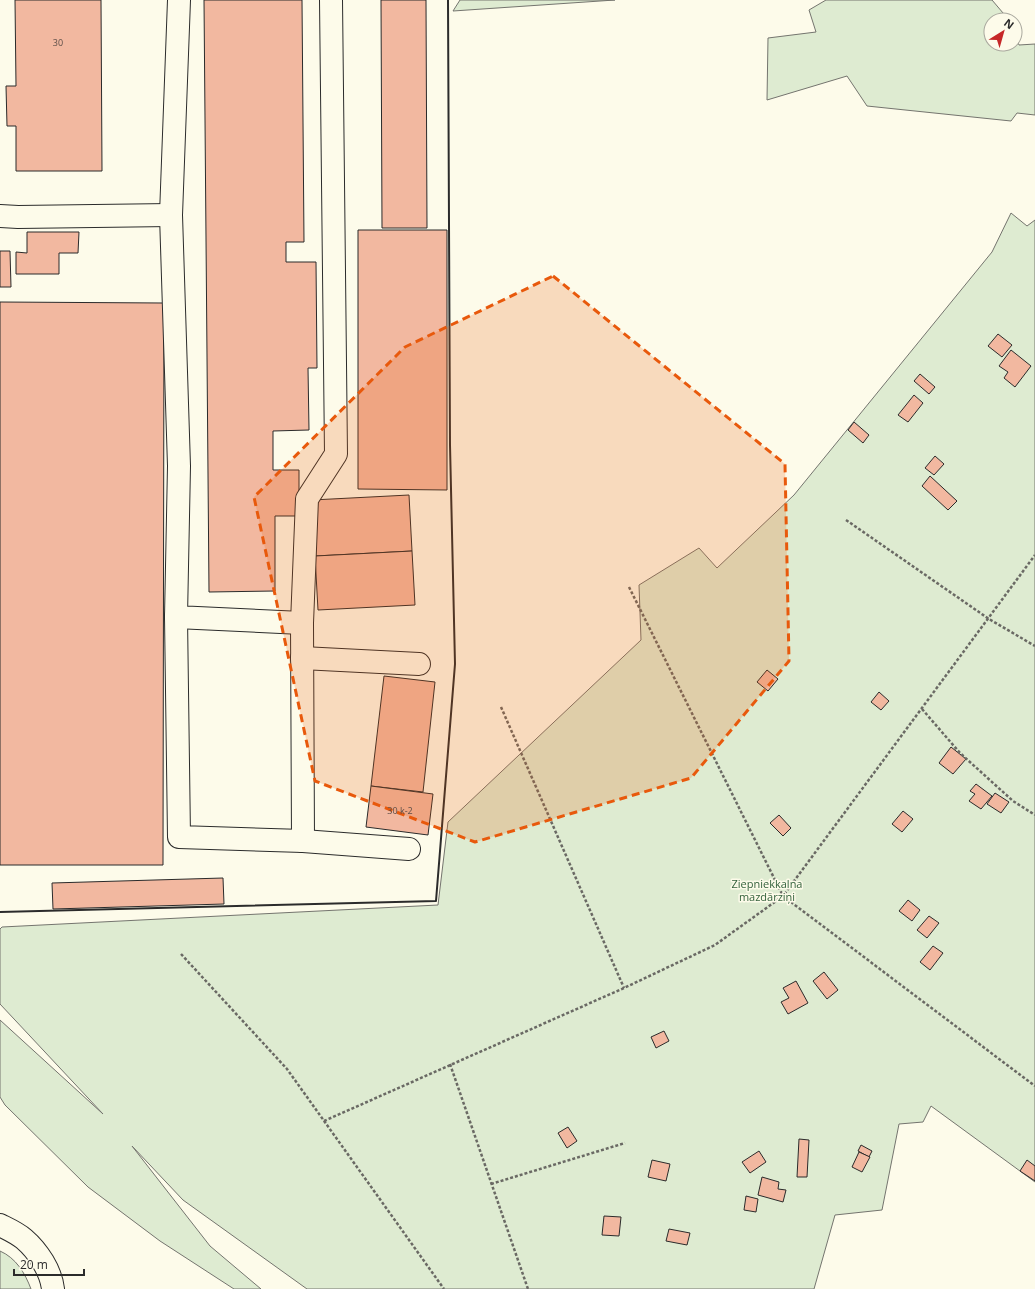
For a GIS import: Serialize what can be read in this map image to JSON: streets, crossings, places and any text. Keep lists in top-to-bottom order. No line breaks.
{"parks":["Ziepniekkalna mazdārziņi"],"house_numbers":["30","30 k-2"],"scale_bar":"20 m","north":"top right"}
